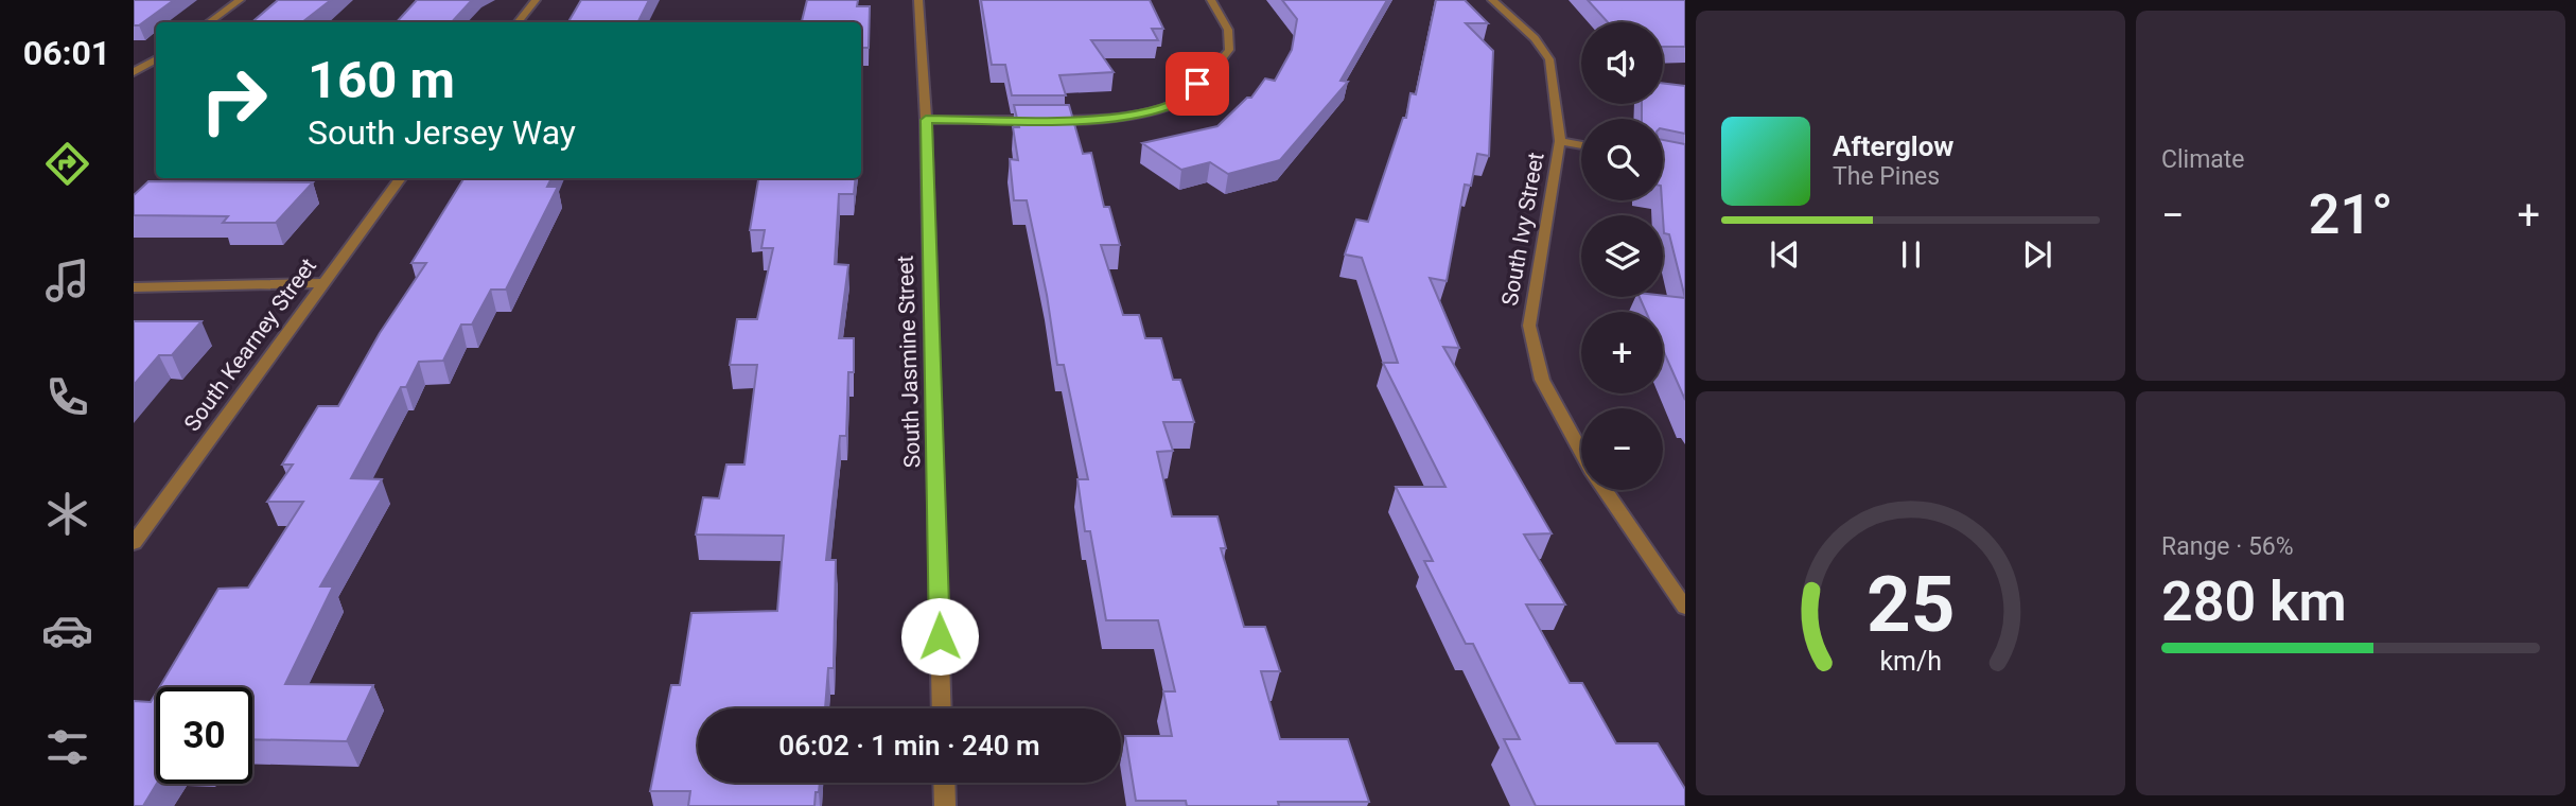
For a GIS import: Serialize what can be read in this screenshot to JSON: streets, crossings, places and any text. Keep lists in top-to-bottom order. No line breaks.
{"streets":{"street":["South Ivy Street","South Kearney Street","South Jasmine Street"]},"page":{"tabs":"06:01","tile":["Climate",["Range · 56%","280 km"]],"map_buttons":["+","−"],"turn":["160 m","South Jersey Way"],"song":["Afterglow","The Pines"],"heat":["−","21°","+"],"limit":"30","trip":"06:02 · 1 min · 240 m","gauge":["25","km/h"]}}
